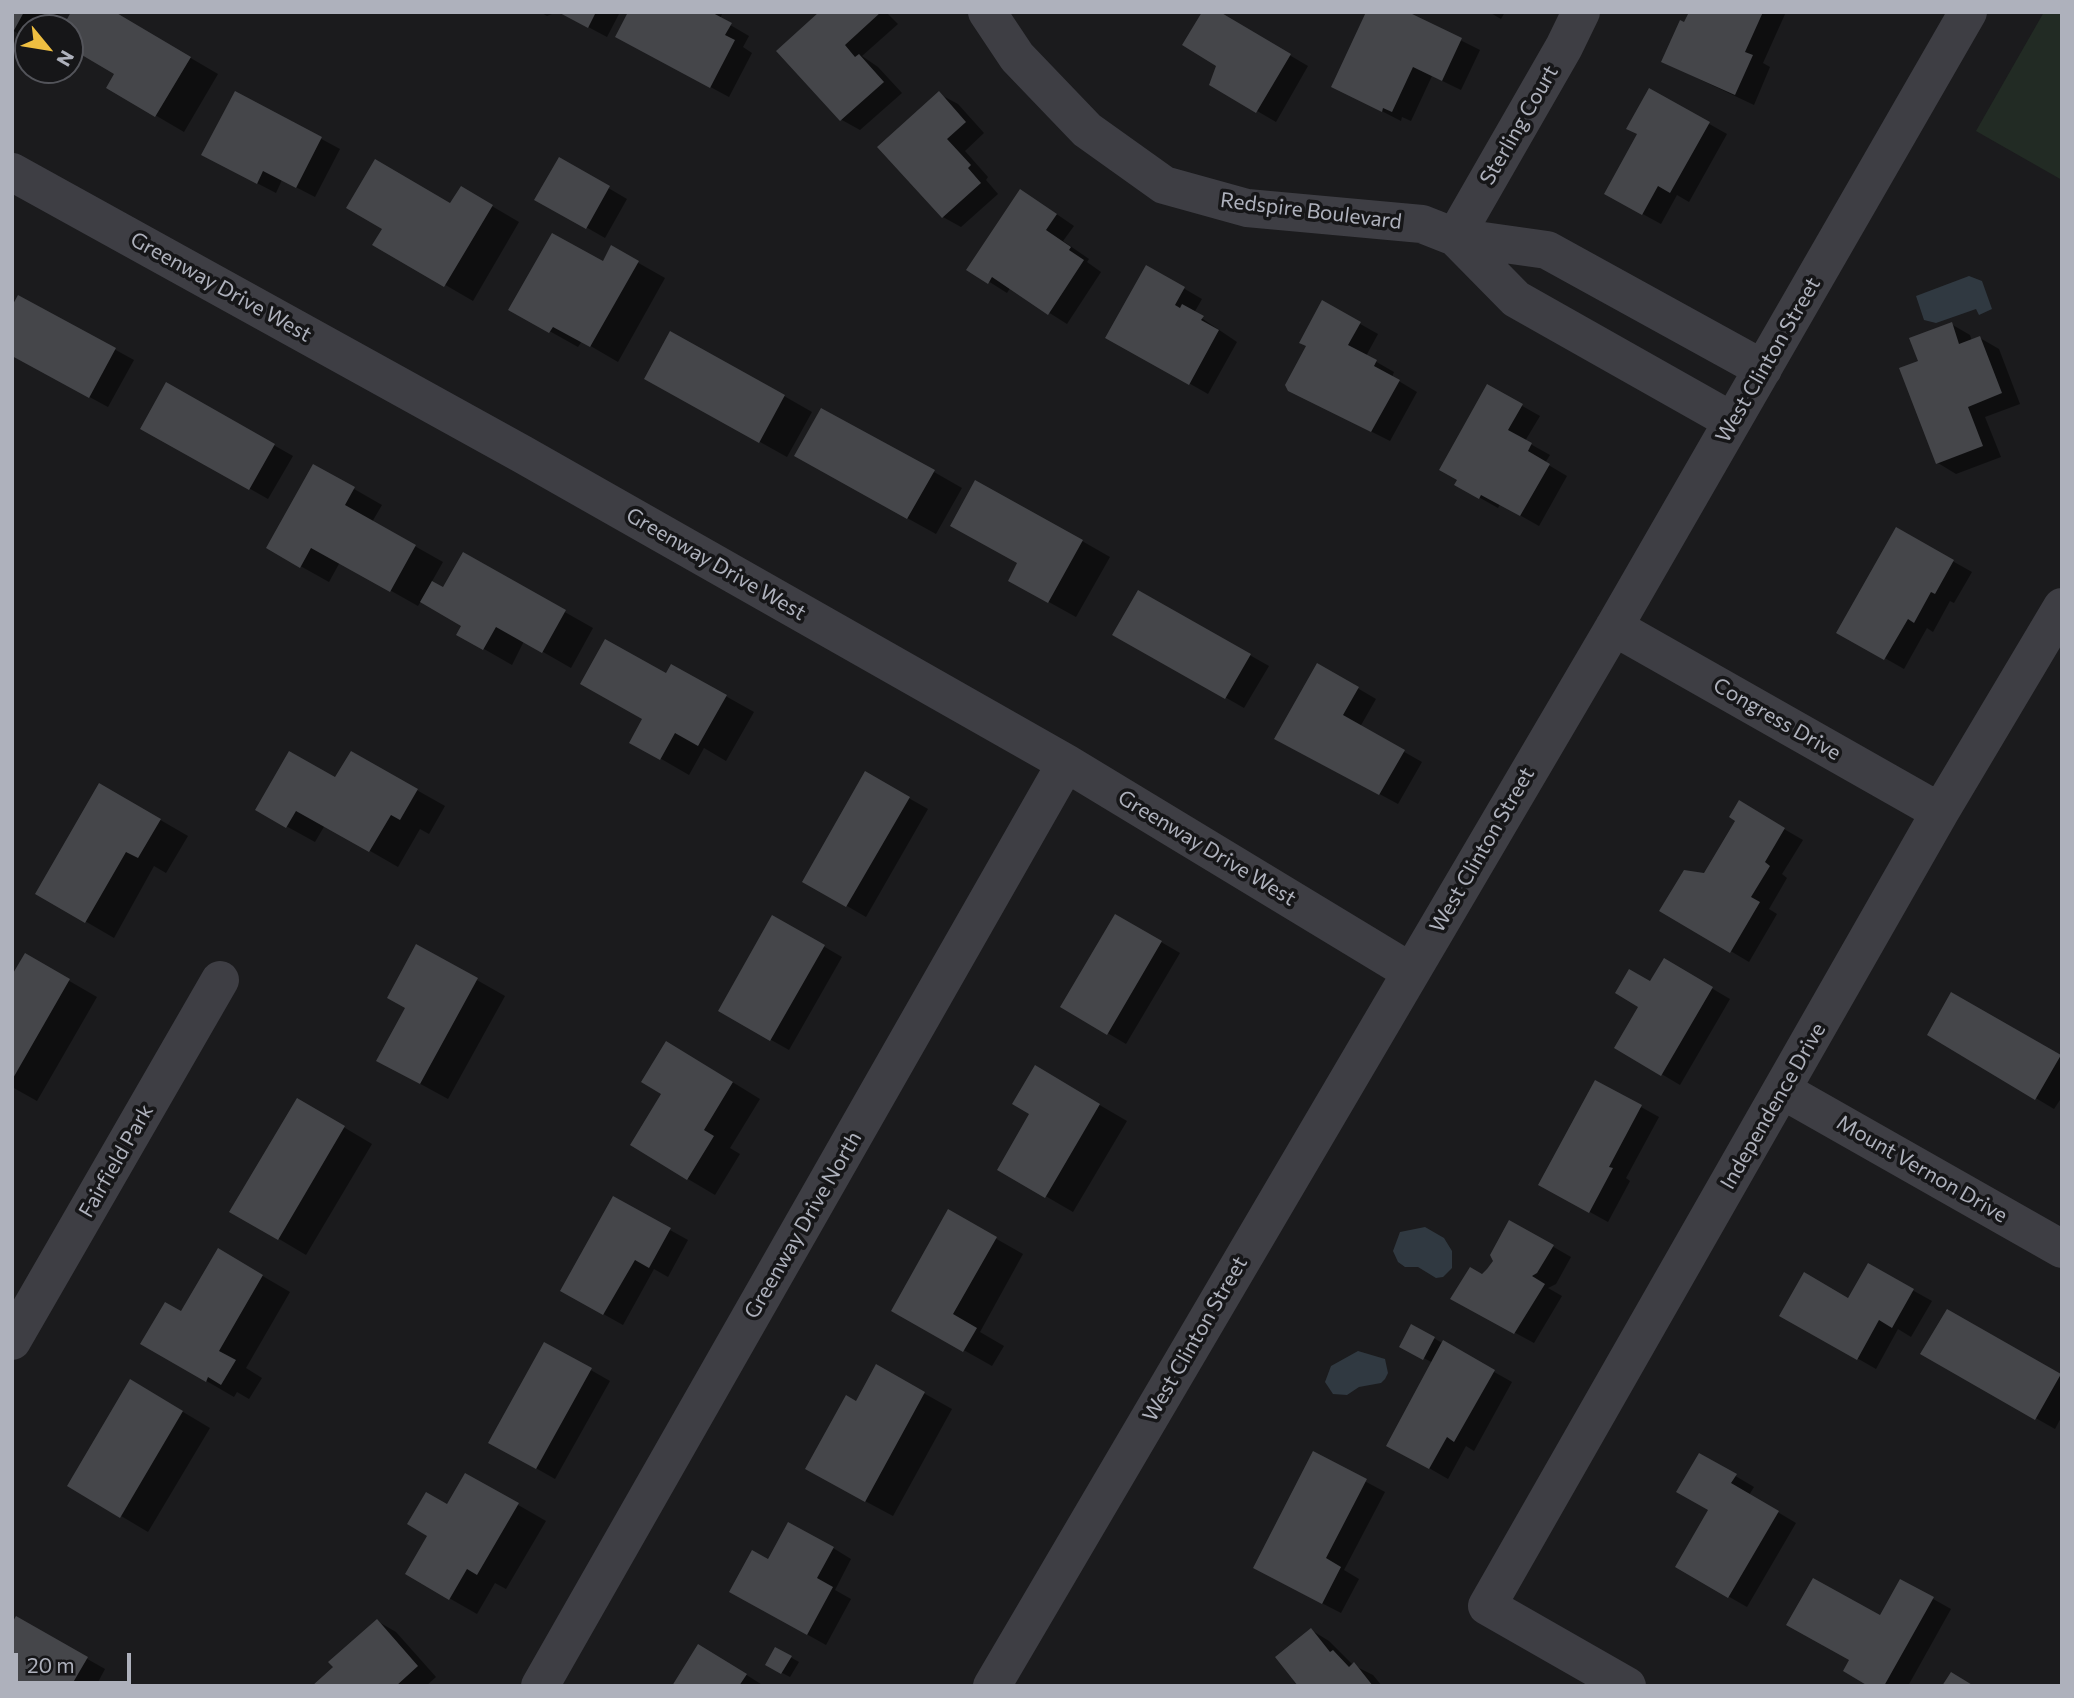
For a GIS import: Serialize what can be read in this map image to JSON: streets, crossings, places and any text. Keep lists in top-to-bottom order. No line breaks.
{"streets":{"street":["Sterling Court","Redspire Boulevard","Greenway Drive West","West Clinton Street","Congress Drive","Independence Drive","Fairfield Park","Mount Vernon Drive","Greenway Drive North"]},"crossings":[["Sterling Court","Redspire Boulevard"],["Redspire Boulevard","West Clinton Street"],["Greenway Drive West","West Clinton Street"],["Greenway Drive West","Greenway Drive North"],["West Clinton Street","Congress Drive"],["Congress Drive","Independence Drive"],["Independence Drive","Mount Vernon Drive"]],"scale_bar":"20 m","north":"bottom right"}
